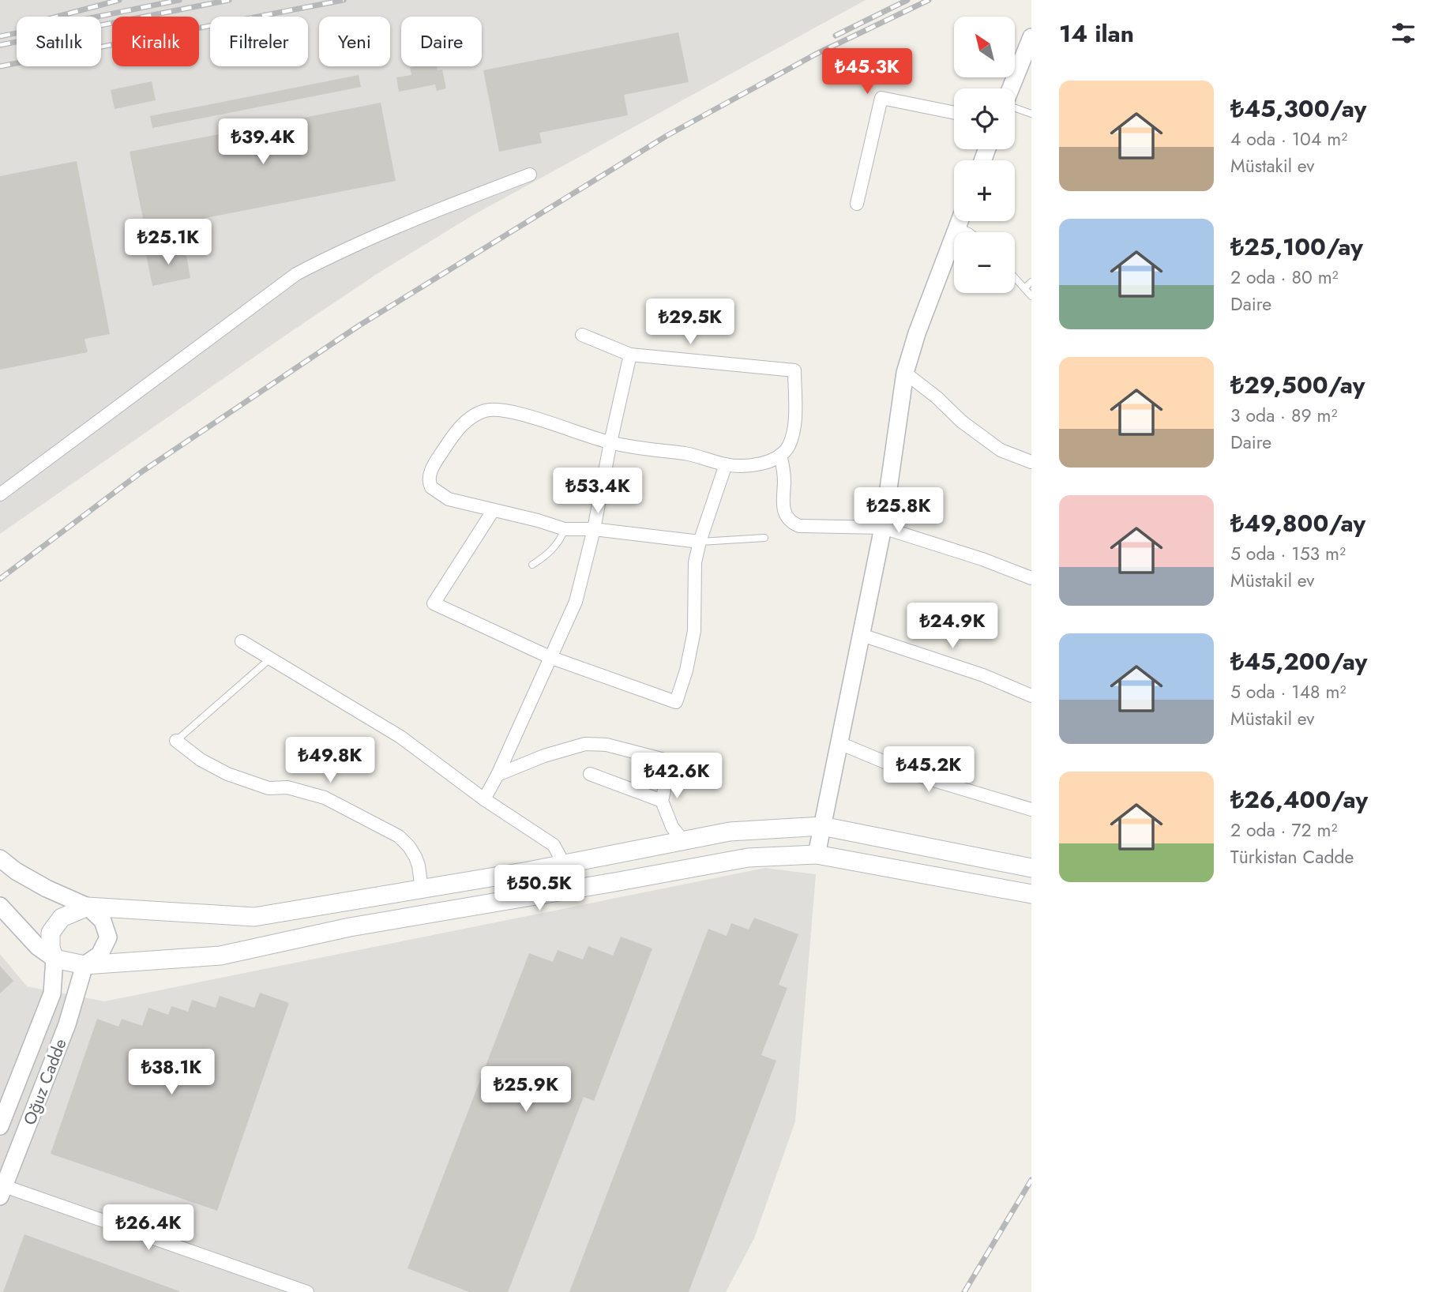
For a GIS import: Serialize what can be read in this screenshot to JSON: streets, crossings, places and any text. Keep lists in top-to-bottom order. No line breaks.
{"streets":{"street":["Oğuz Cadde"]},"north":"top left","page":{"heading":"14 ilan","map_buttons":["+","−"],"chip":["Satılık","Kiralık","Filtreler","Yeni","Daire"],"price":["₺45.3K","₺39.4K","₺25.1K","₺29.5K","₺53.4K","₺25.8K","₺24.9K","₺49.8K","₺45.2K","₺42.6K","₺50.5K","₺38.1K","₺25.9K","₺26.4K"],"list":[{"name":"₺45,300/ay","note":"4 oda · 104 m² · Müstakil ev"},{"name":"₺25,100/ay","note":"2 oda · 80 m² · Daire"},{"name":"₺29,500/ay","note":"3 oda · 89 m² · Daire"},{"name":"₺49,800/ay","note":"5 oda · 153 m² · Müstakil ev"},{"name":"₺45,200/ay","note":"5 oda · 148 m² · Müstakil ev"},{"name":"₺26,400/ay","note":"2 oda · 72 m² · Türkistan Cadde"}]}}
